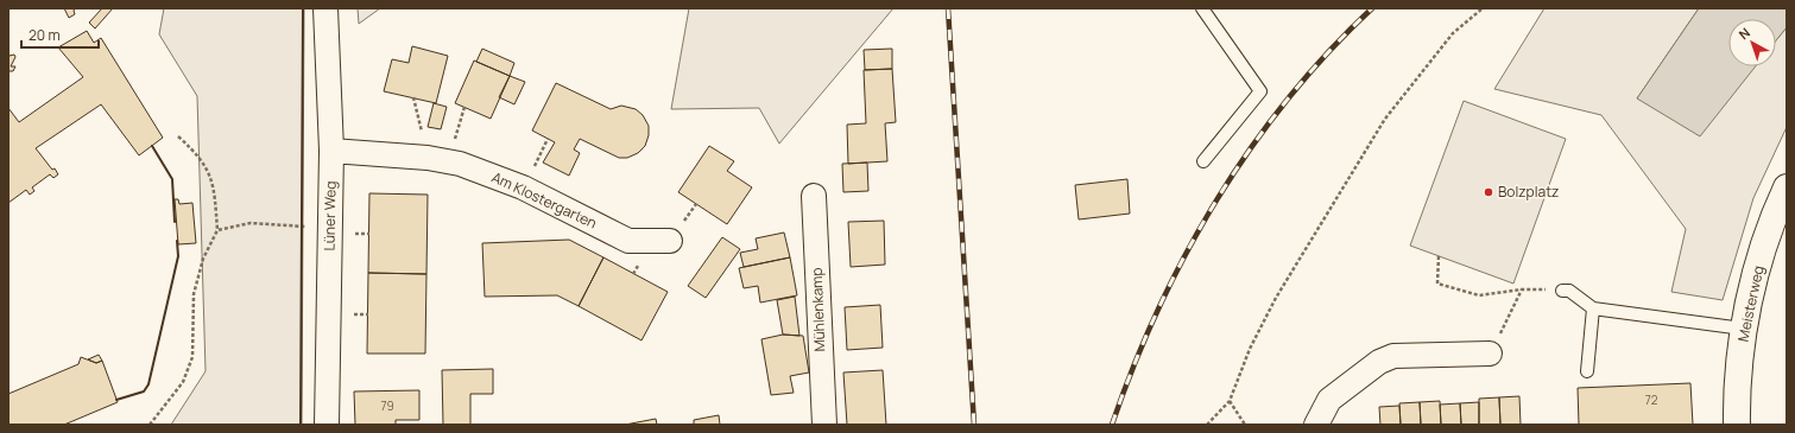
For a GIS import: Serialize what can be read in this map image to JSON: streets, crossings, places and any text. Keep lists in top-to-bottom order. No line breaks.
{"streets":{"street":["Am Klostergarten","Lüner Weg","Meisterweg","Mühlenkamp"]},"crossings":[["Am Klostergarten","Lüner Weg"]],"places":["Bolzplatz"],"house_numbers":["72","79"],"scale_bar":"20 m","north":"top left"}
